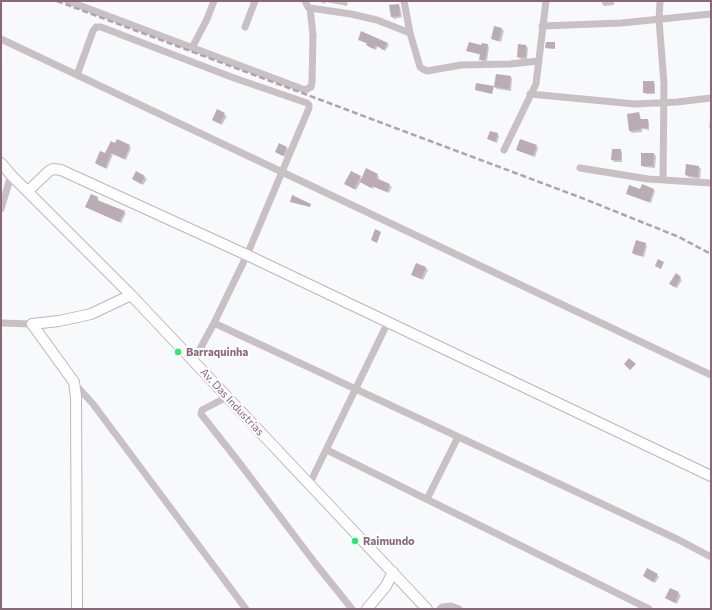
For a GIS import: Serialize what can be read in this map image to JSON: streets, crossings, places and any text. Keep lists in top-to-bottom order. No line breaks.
{"streets":{"street":["Av. Das Industrias"]},"places":["Barraquinha","Raimundo"]}
